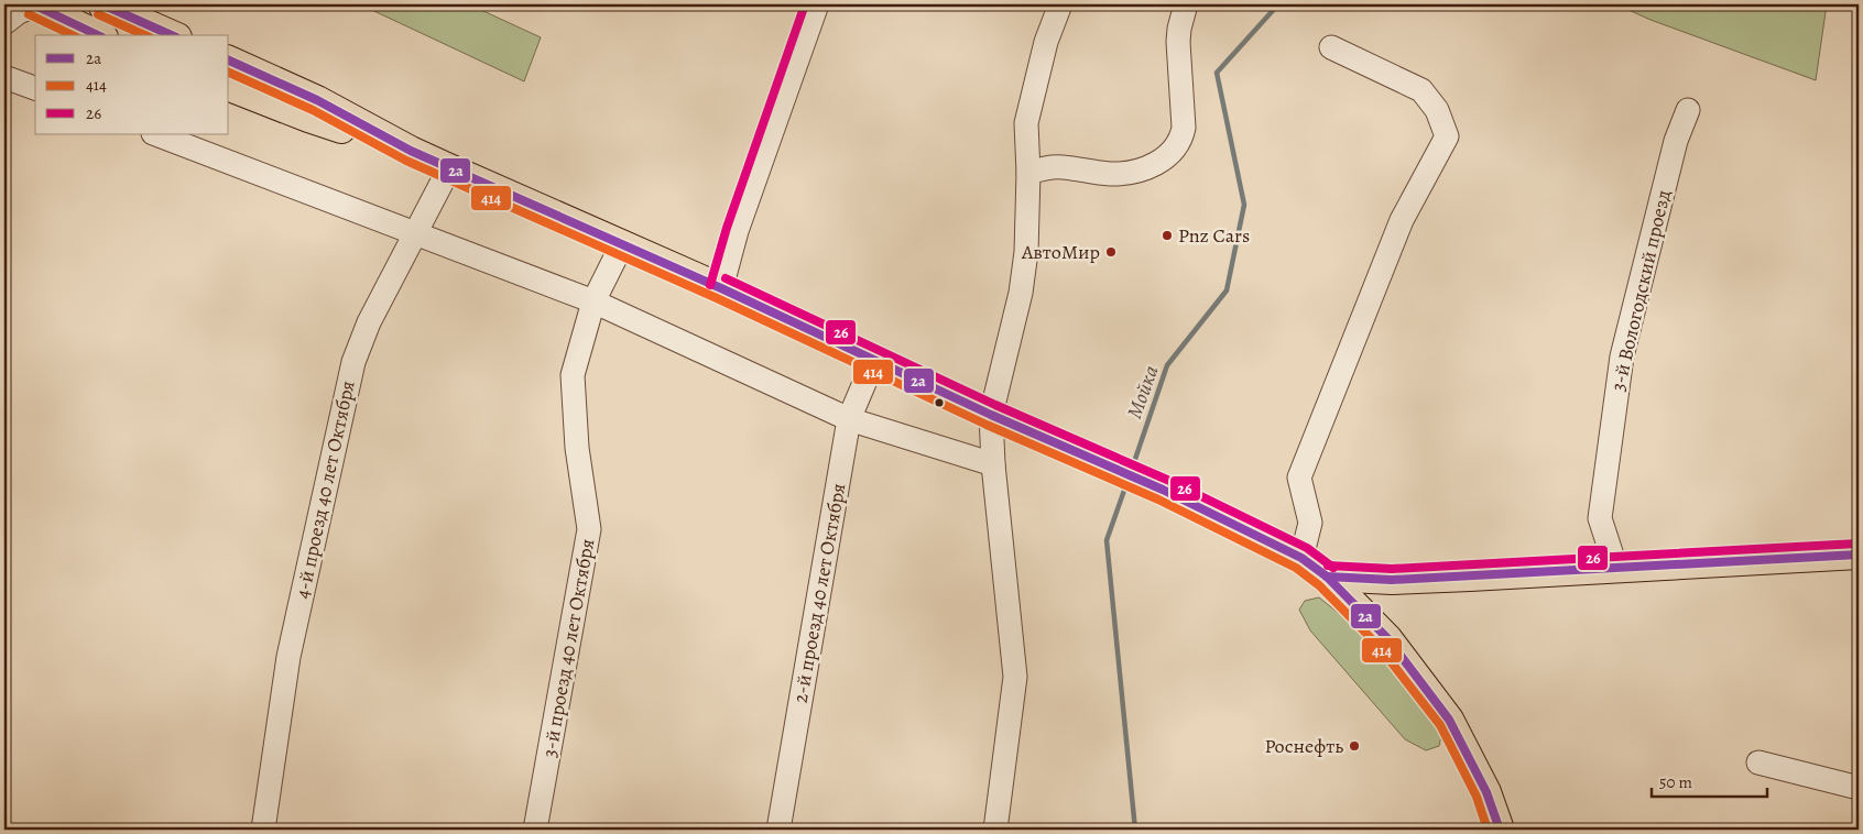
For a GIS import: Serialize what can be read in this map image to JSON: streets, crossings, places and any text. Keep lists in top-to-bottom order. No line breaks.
{"streets":{"street":["3-й Вологодский проезд","4-й проезд 40 лет Октября","2-й проезд 40 лет Октября","3-й проезд 40 лет Октября"]},"water":["Мойка"],"places":["Pnz Cars","АвтоМир","Роснефть"],"lines":["transit line 2а","transit line 26","transit line 414"],"legend":["2а","414","26"],"scale_bar":"50 m"}
